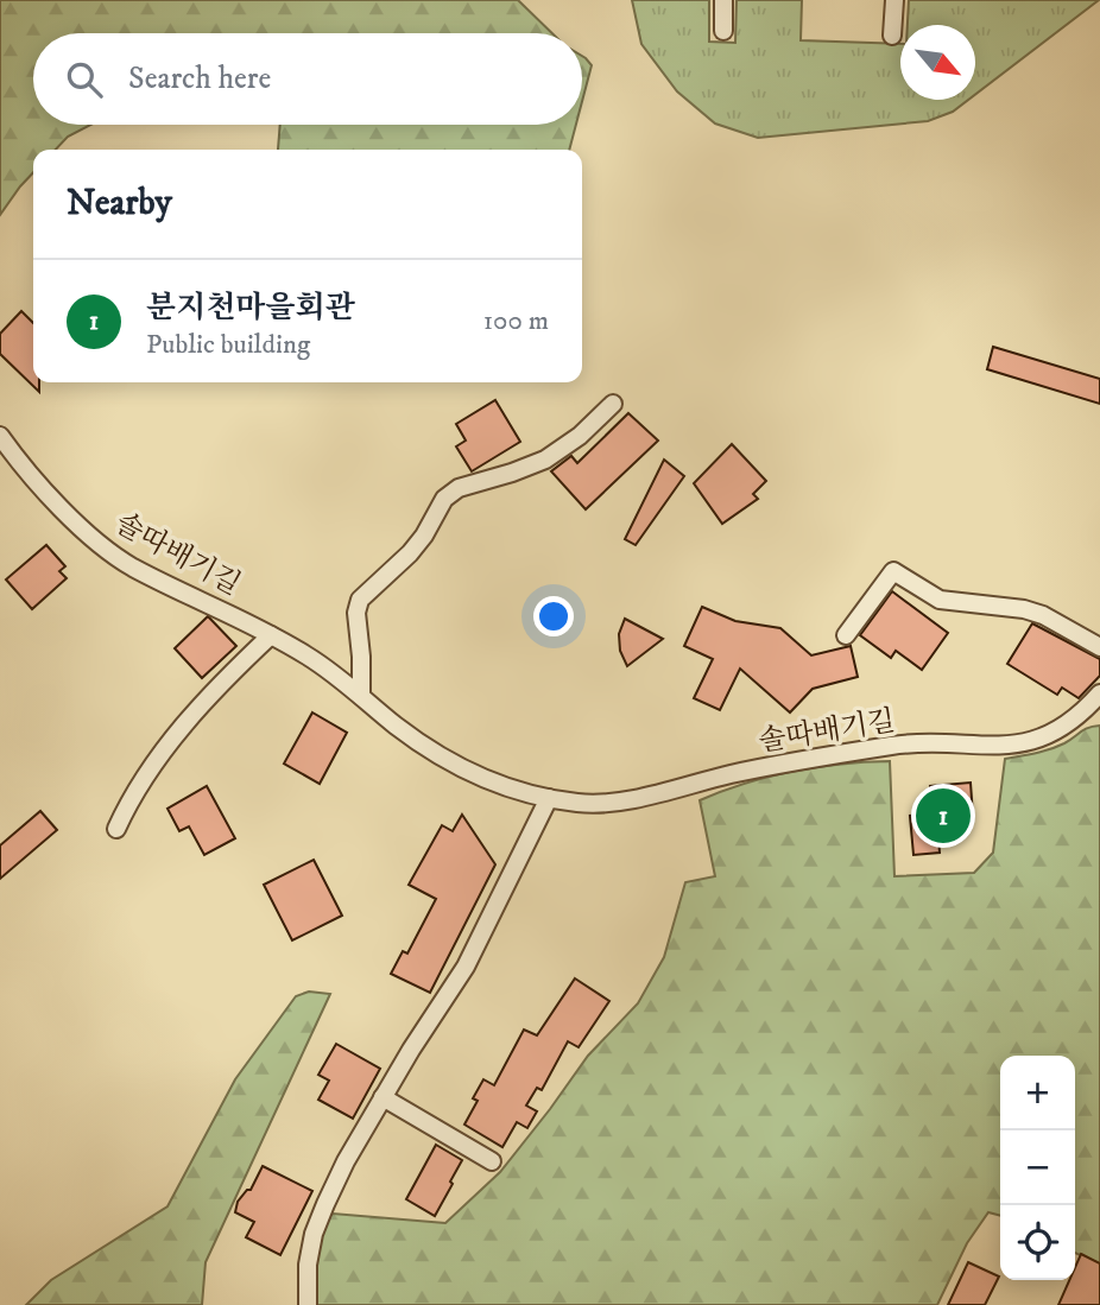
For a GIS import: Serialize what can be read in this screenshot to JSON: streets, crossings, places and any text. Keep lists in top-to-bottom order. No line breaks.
{"streets":{"lane":["솔따배기길"]},"north":"bottom right","page":{"search":"Search here","heading":"Nearby","list":[{"mark":"1","name":"분지천마을회관","note":"Public building","value":"100 m"}],"pins":"1","map_buttons":["+","−"]}}
